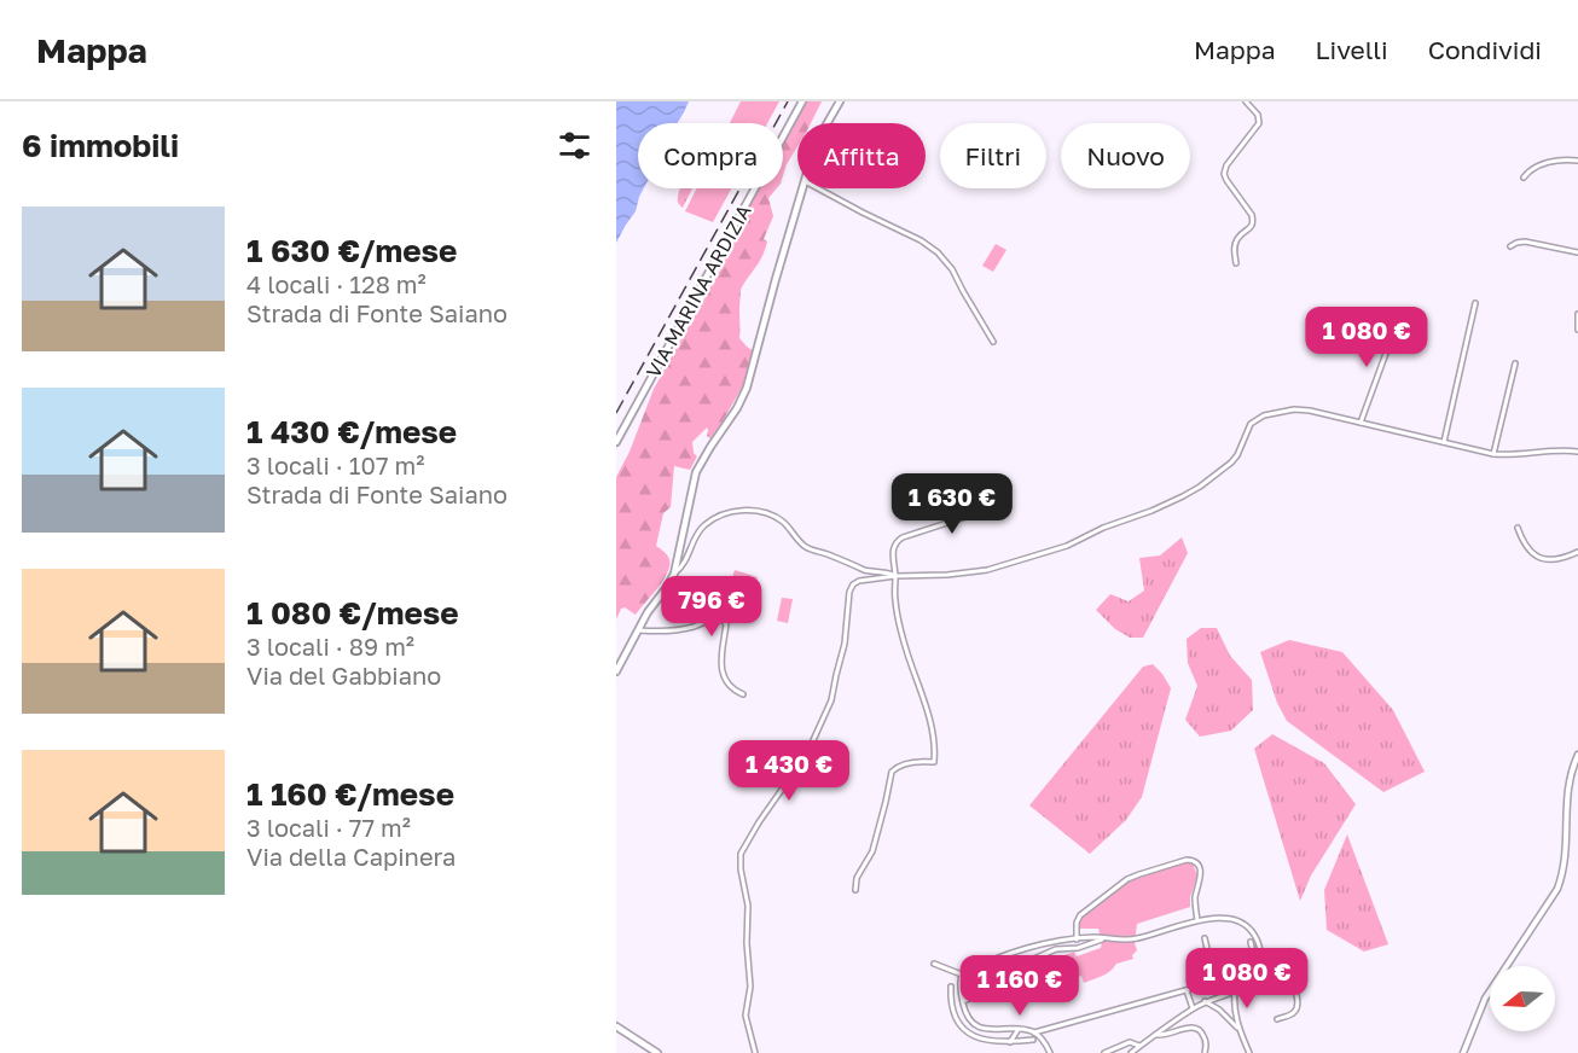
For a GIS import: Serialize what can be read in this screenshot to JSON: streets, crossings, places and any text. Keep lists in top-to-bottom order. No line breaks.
{"streets":{"main road":["VIA MARINA ARDIZIA"]},"north":"left","page":{"header":"Mappa","nav":["Mappa","Livelli","Condividi"],"heading":"6 immobili","chip":["Compra","Affitta","Filtri","Nuovo"],"list":[{"name":"1 630 €/mese","note":"4 locali · 128 m² · Strada di Fonte Saiano"},{"name":"1 430 €/mese","note":"3 locali · 107 m² · Strada di Fonte Saiano"},{"name":"1 080 €/mese","note":"3 locali · 89 m² · Via del Gabbiano"},{"name":"1 160 €/mese","note":"3 locali · 77 m² · Via della Capinera"}],"price":["1 080 €","1 630 €","796 €","1 430 €","1 080 €","1 160 €"]}}
